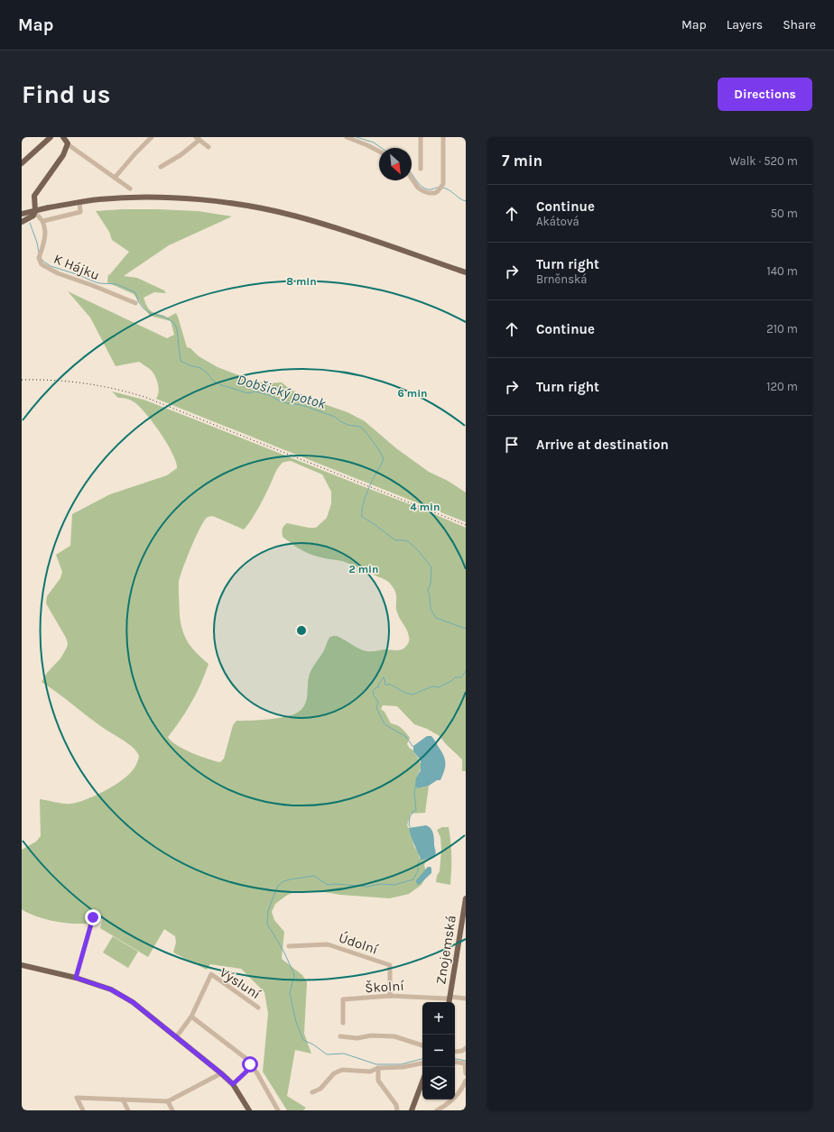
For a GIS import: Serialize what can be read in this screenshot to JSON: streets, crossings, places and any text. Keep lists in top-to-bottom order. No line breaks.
{"streets":{"main road":["Znojemská"],"street":["K Hájku","Údolní","Výsluní","Školní"]},"crossings":[["Údolní","Školní"],["Znojemská","Školní"]],"water":["Dobšický potok"],"north":"bottom right","page":{"header":"Map","nav":["Map","Layers","Share"],"buttons":"Directions","title":"Find us","heading":["7 min","Walk · 520 m"],"list":[["Continue","Akátová","50 m"],["Turn right","Brněnská","140 m"],["Continue","210 m"],["Turn right","120 m"],"Arrive at destination"],"map_buttons":["+","−"]},"rings":["8 min","6 min","4 min","2 min"]}
